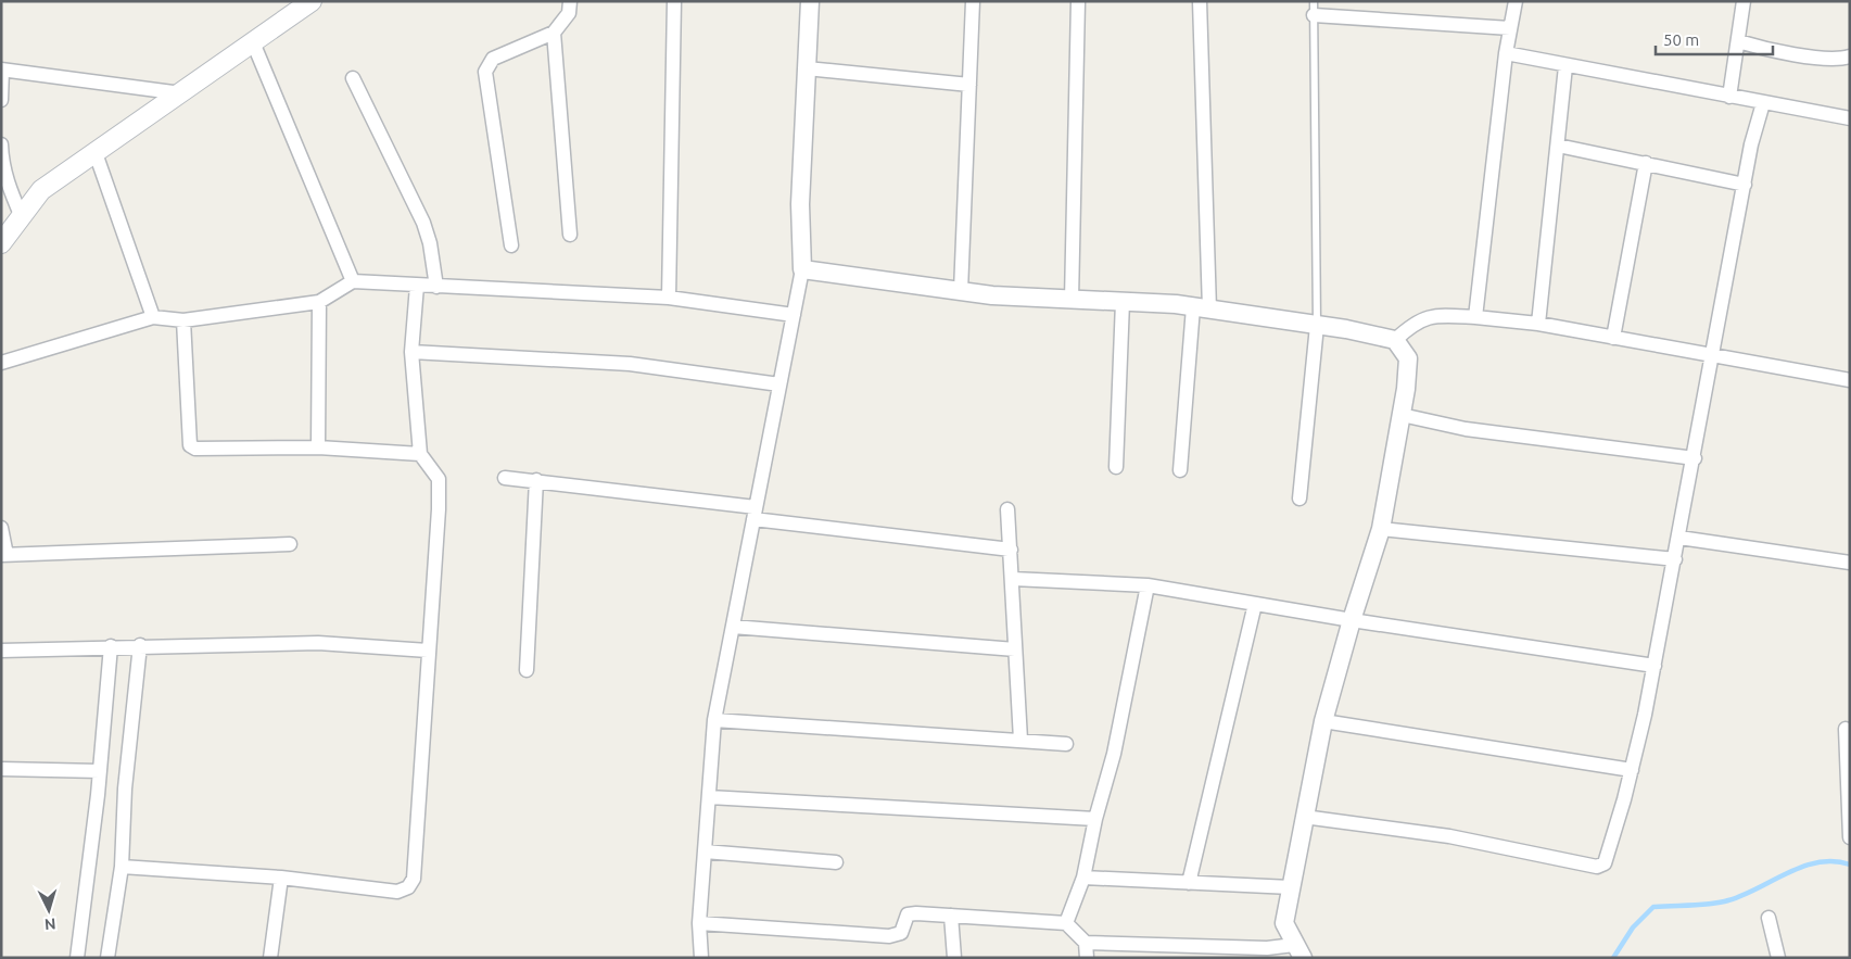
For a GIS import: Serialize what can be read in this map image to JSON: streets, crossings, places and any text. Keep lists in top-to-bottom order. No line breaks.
{"scale_bar":"50 m","north":"bottom"}
